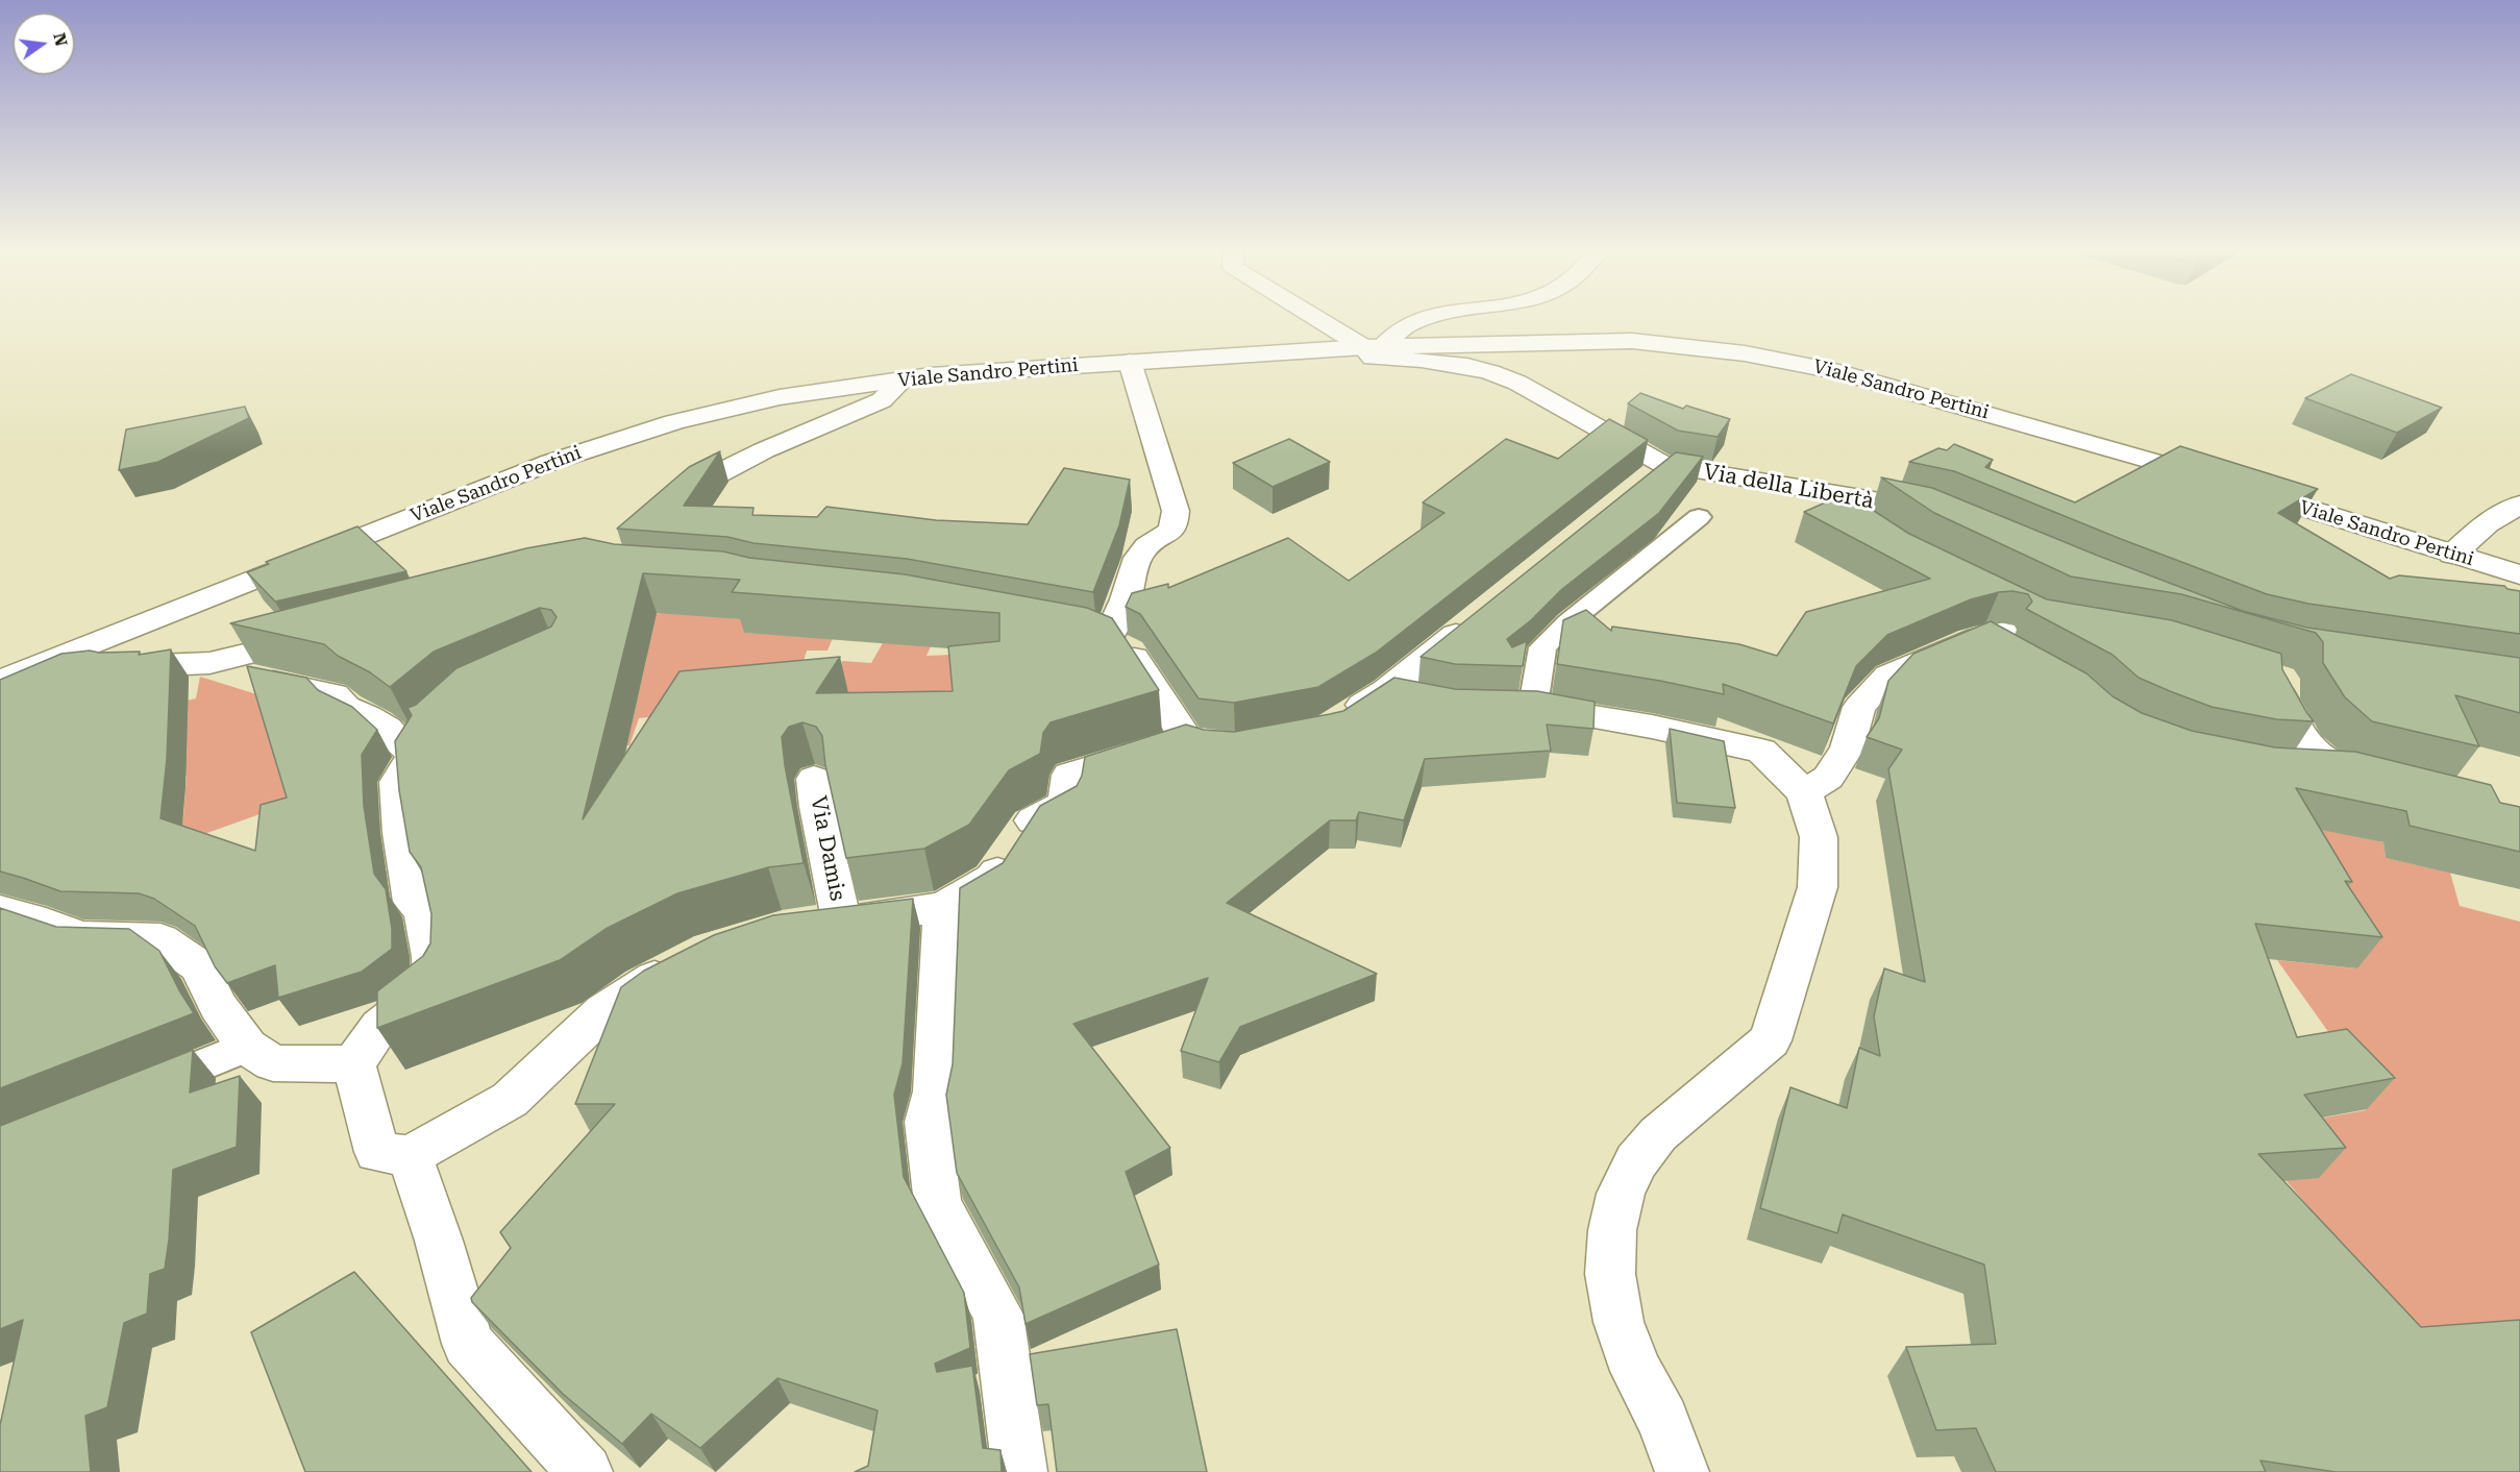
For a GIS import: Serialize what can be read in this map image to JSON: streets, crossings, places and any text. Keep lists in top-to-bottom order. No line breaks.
{"streets":{"street":["Viale Sandro Pertini","Via della Libertà","Via Damis"]},"crossings":[["Viale Sandro Pertini","Via della Libertà"]],"north":"right"}
